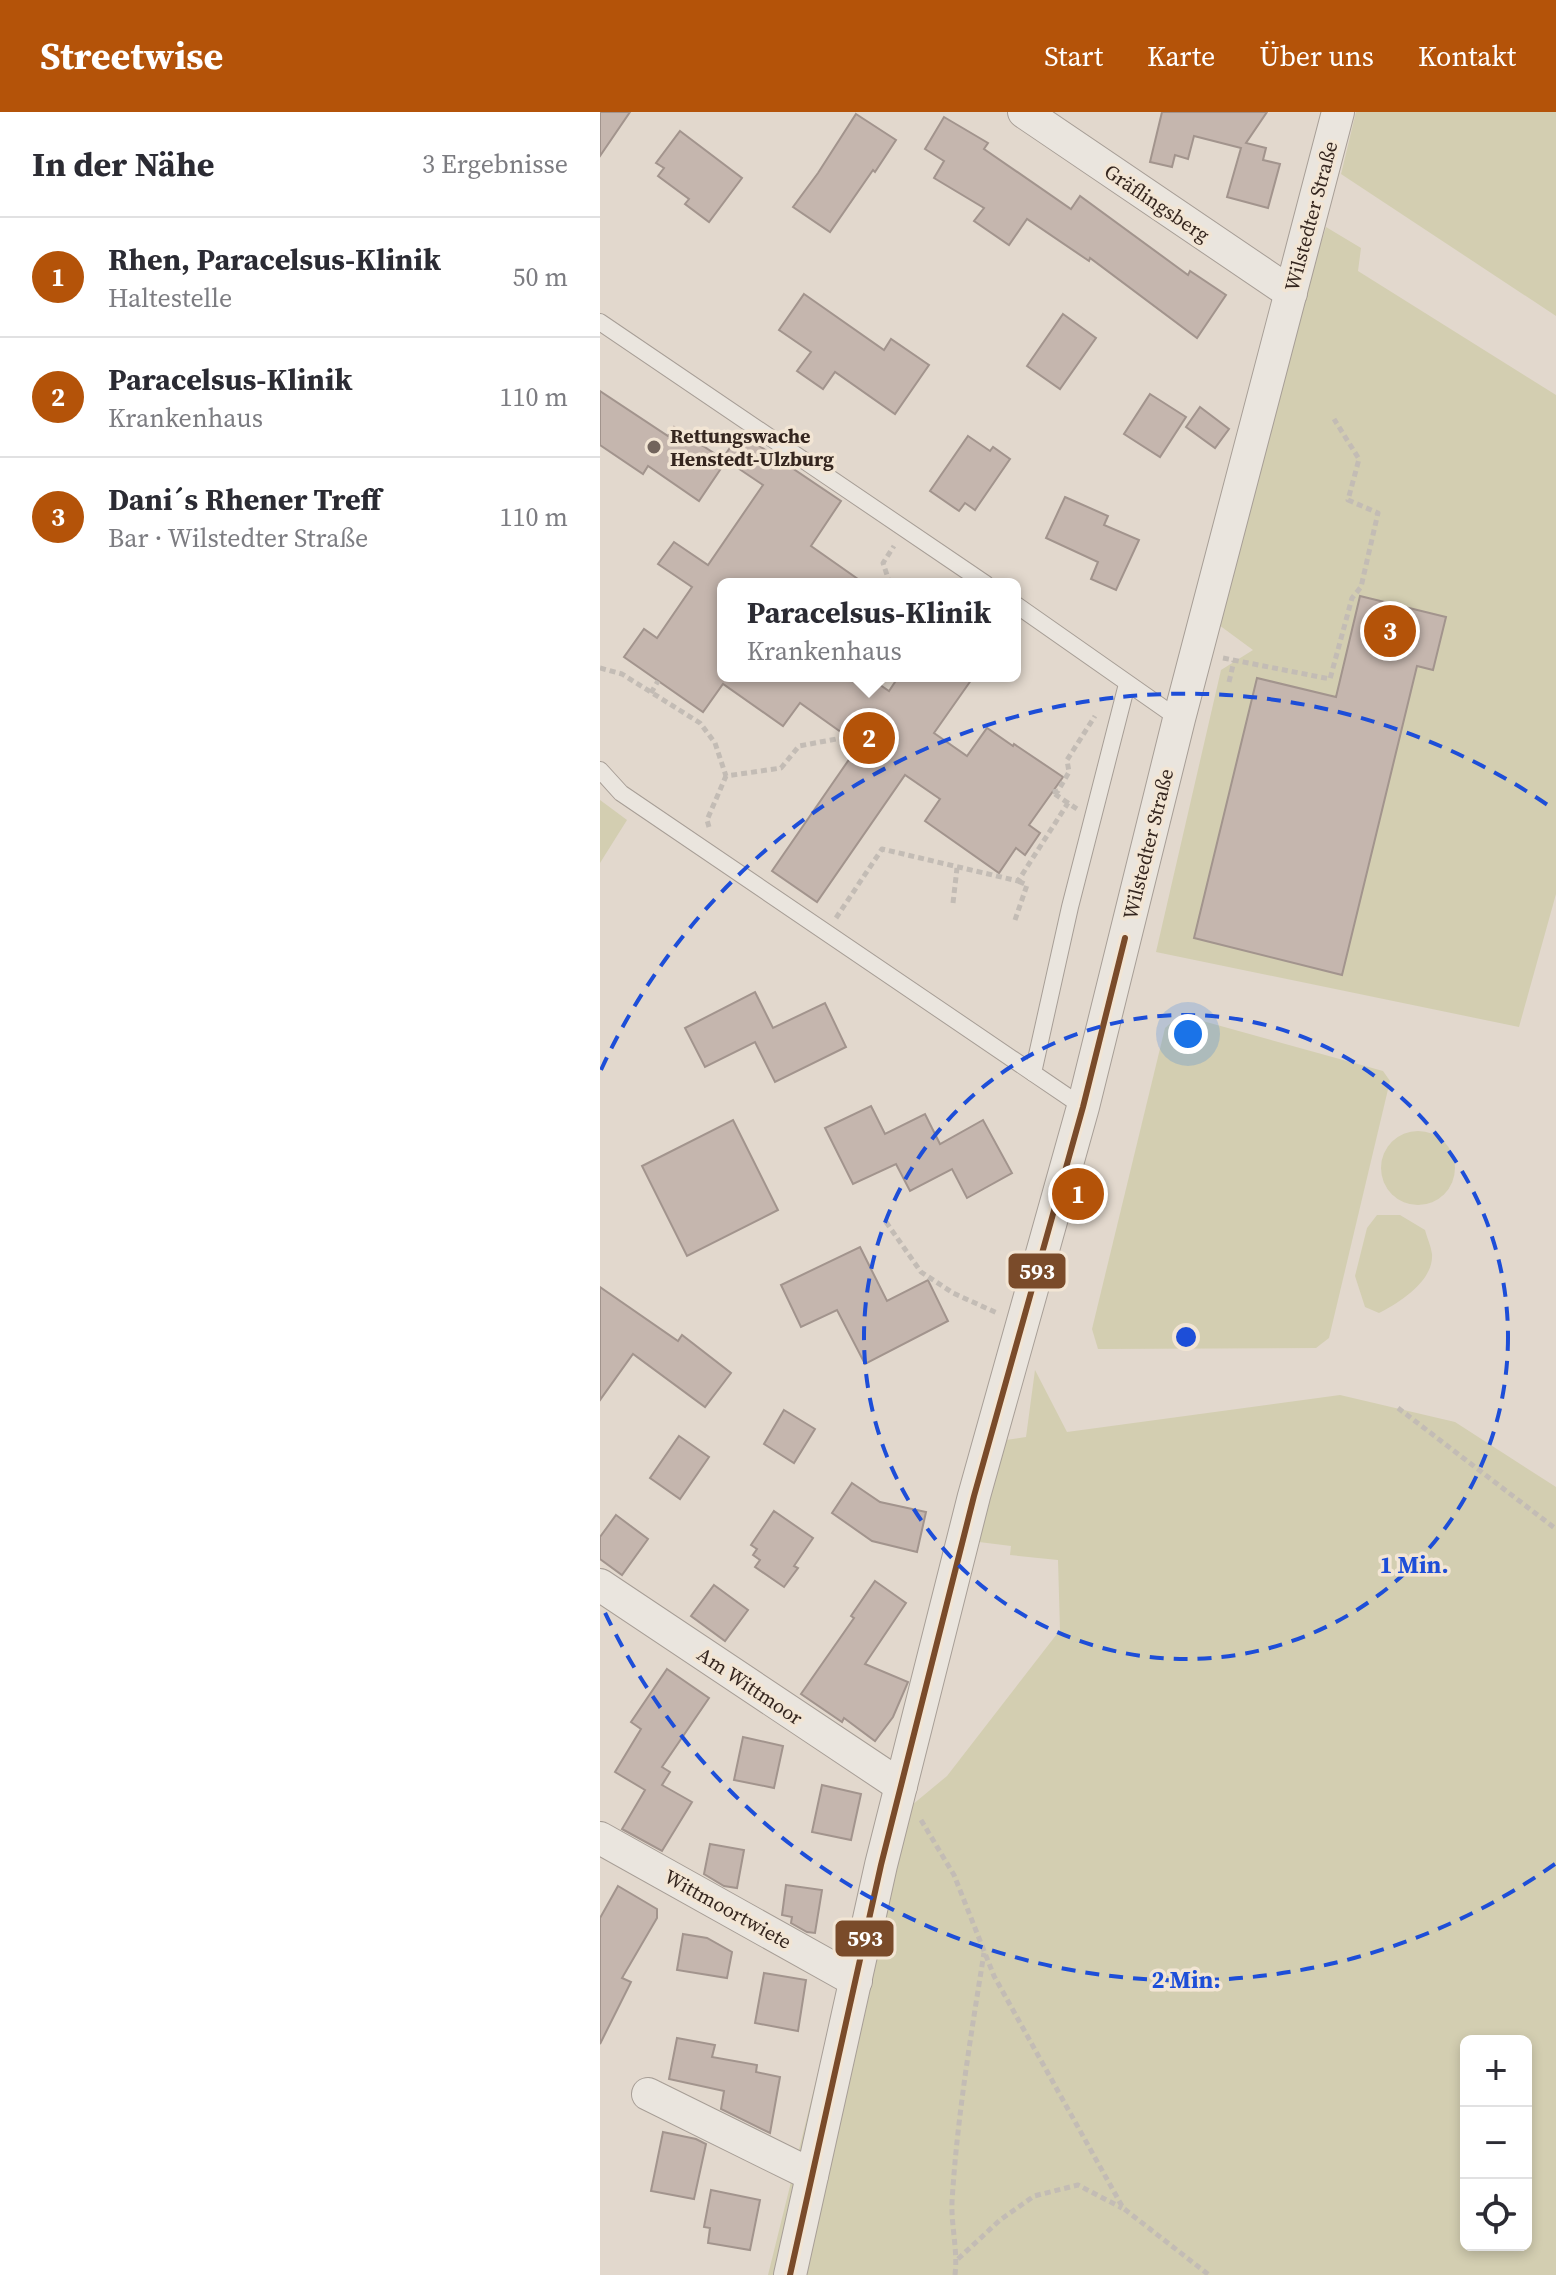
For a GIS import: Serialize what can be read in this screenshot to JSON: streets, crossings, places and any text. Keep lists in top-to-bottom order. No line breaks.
{"streets":{"street":["Gräflingsberg","Wilstedter Straße","Am Wittmoor","Wittmoortwiete"]},"crossings":[["Gräflingsberg","Wilstedter Straße"],["Wilstedter Straße","Am Wittmoor"],["Wilstedter Straße","Wittmoortwiete"]],"places":["Rettungswache Henstedt-Ulzburg"],"lines":["transit line 593"],"page":{"header":"Streetwise","nav":["Start","Karte","Über uns","Kontakt"],"heading":["In der Nähe","3 Ergebnisse"],"list":[{"mark":"1","name":"Rhen, Paracelsus-Klinik","note":"Haltestelle","value":"50 m"},{"mark":"2","name":"Paracelsus-Klinik","note":"Krankenhaus","value":"110 m"},{"mark":"3","name":"Dani´s Rhener Treff","note":"Bar · Wilstedter Straße","value":"110 m"}],"popup":["Paracelsus-Klinik","Krankenhaus"],"pins":["3","2","1"],"map_buttons":["+","−"]},"rings":["1 Min.","2 Min."]}
